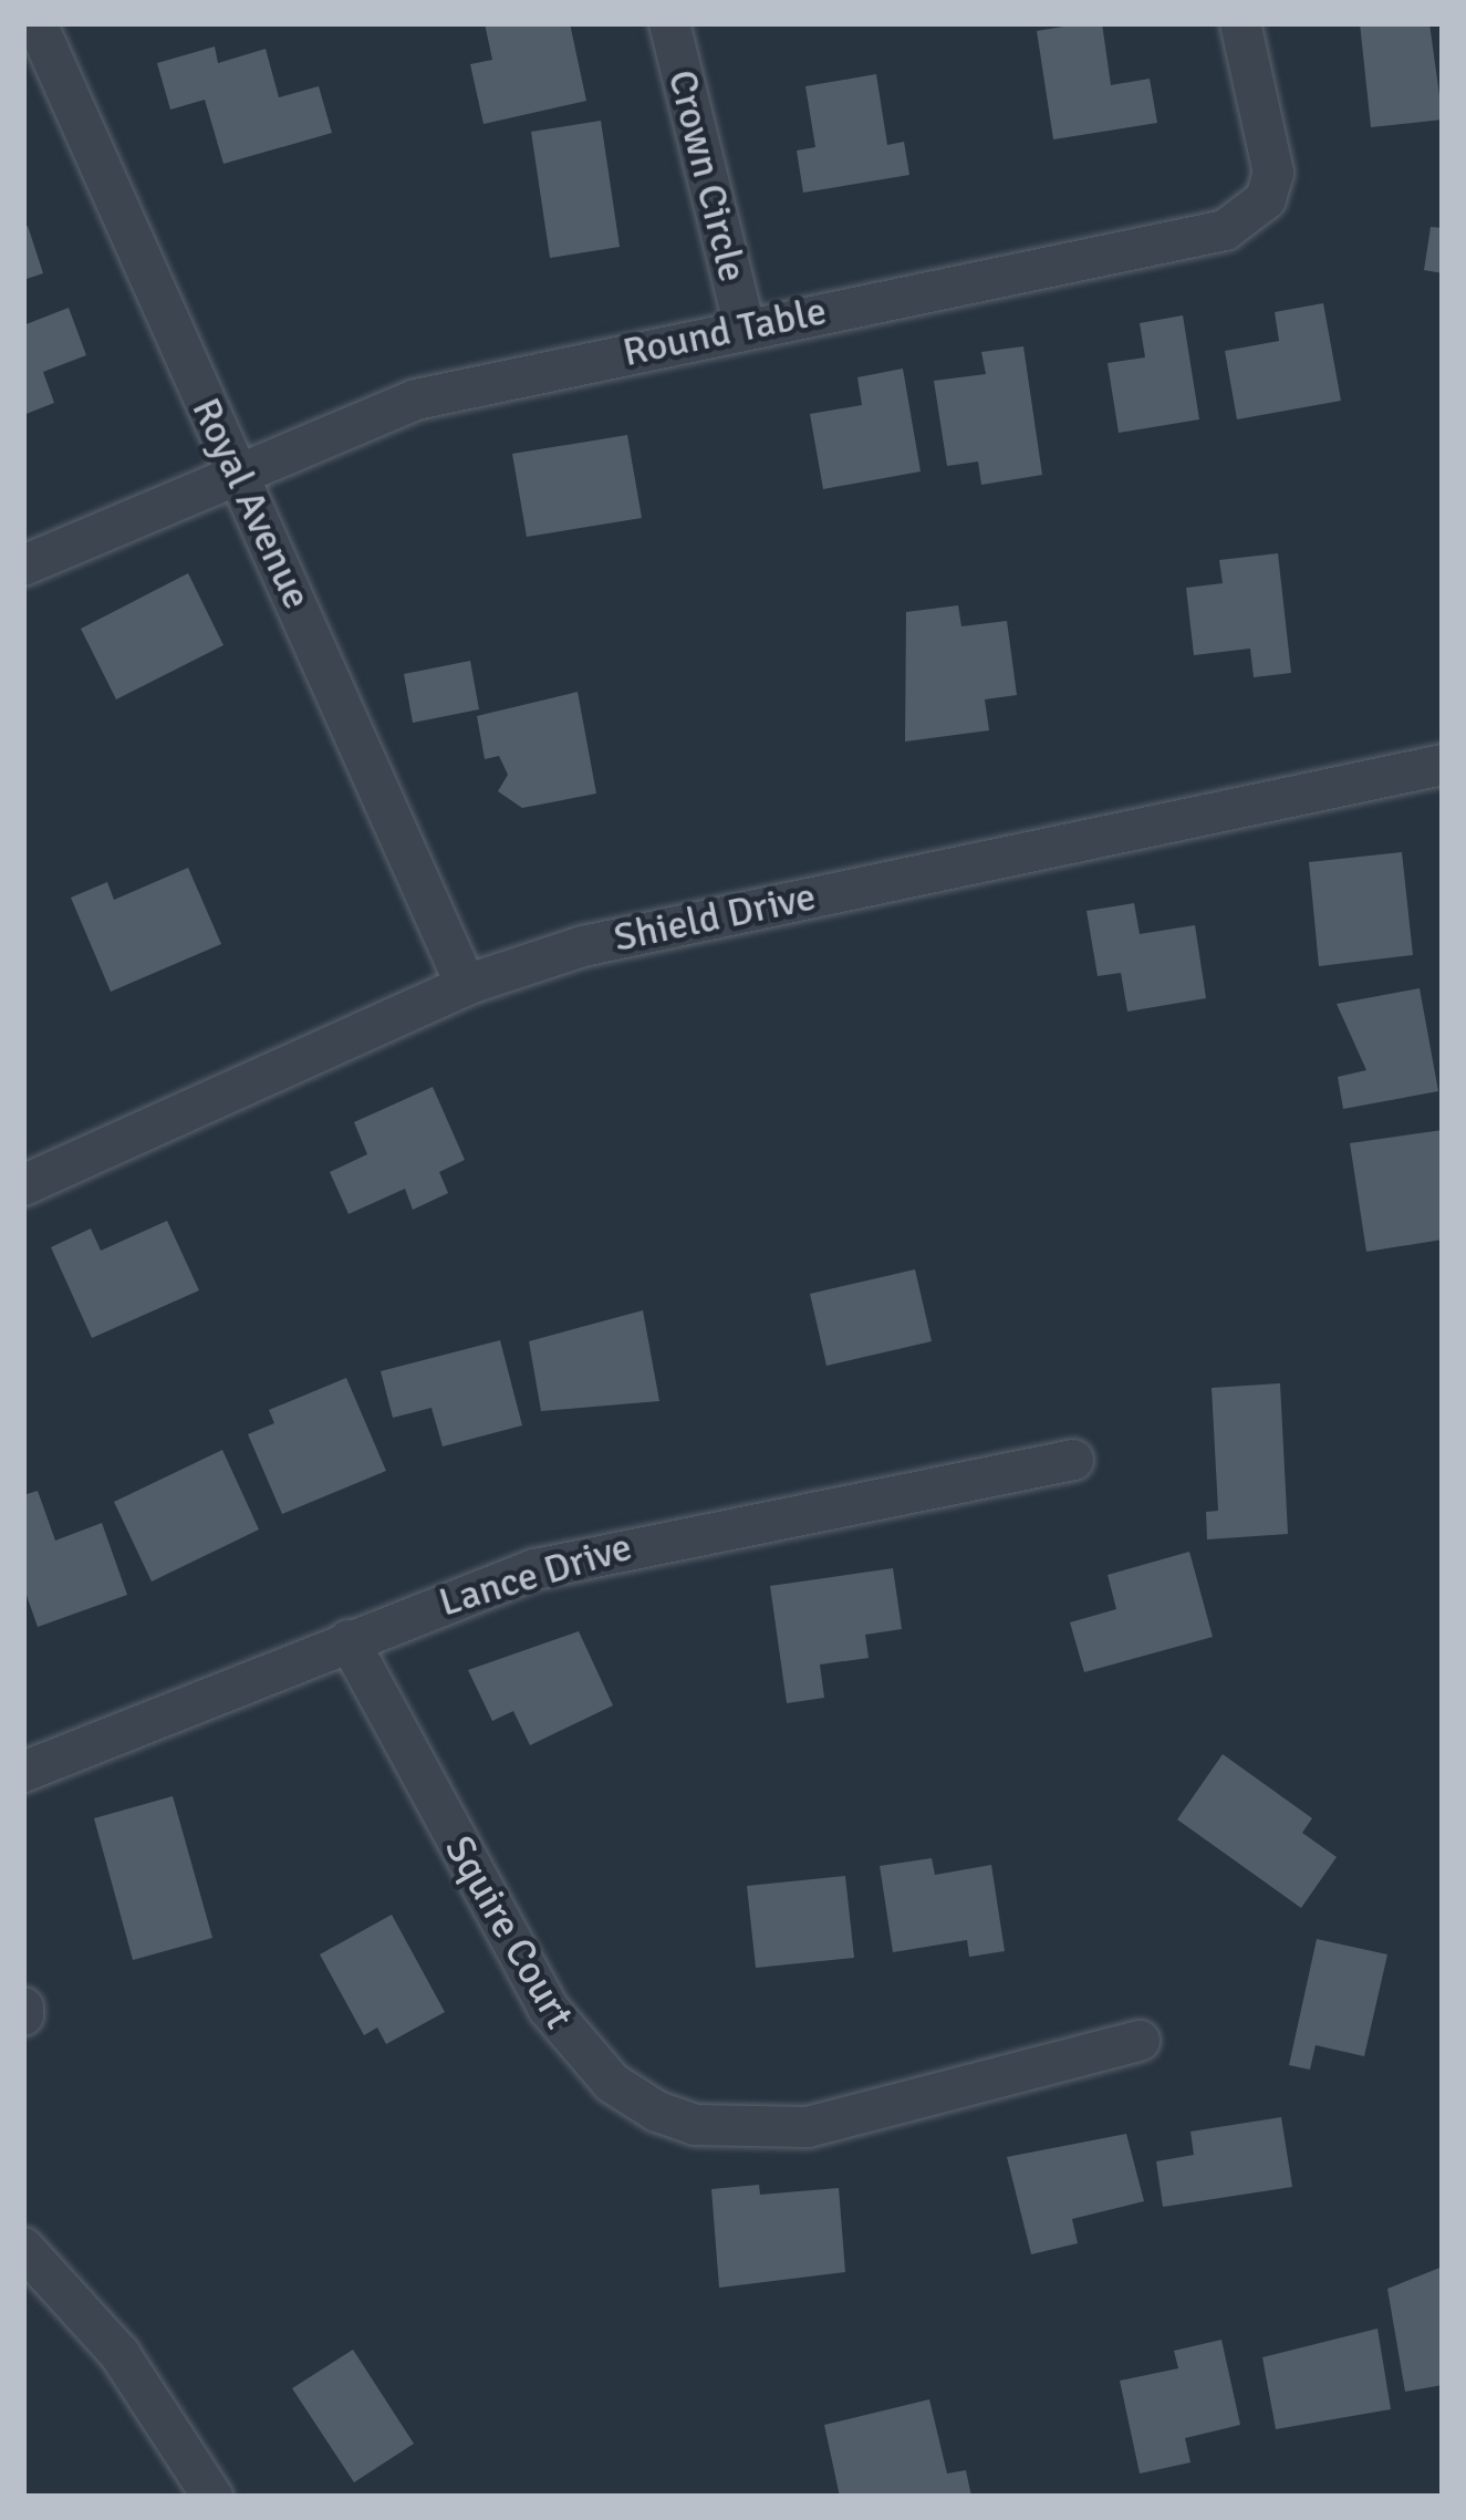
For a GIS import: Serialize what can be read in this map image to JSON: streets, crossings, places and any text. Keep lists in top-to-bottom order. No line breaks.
{"streets":{"street":["Crown Circle","Round Table","Royal Avenue","Shield Drive","Lance Drive","Squire Court"]},"crossings":[["Crown Circle","Round Table"],["Round Table","Royal Avenue"],["Royal Avenue","Shield Drive"],["Lance Drive","Squire Court"]]}
